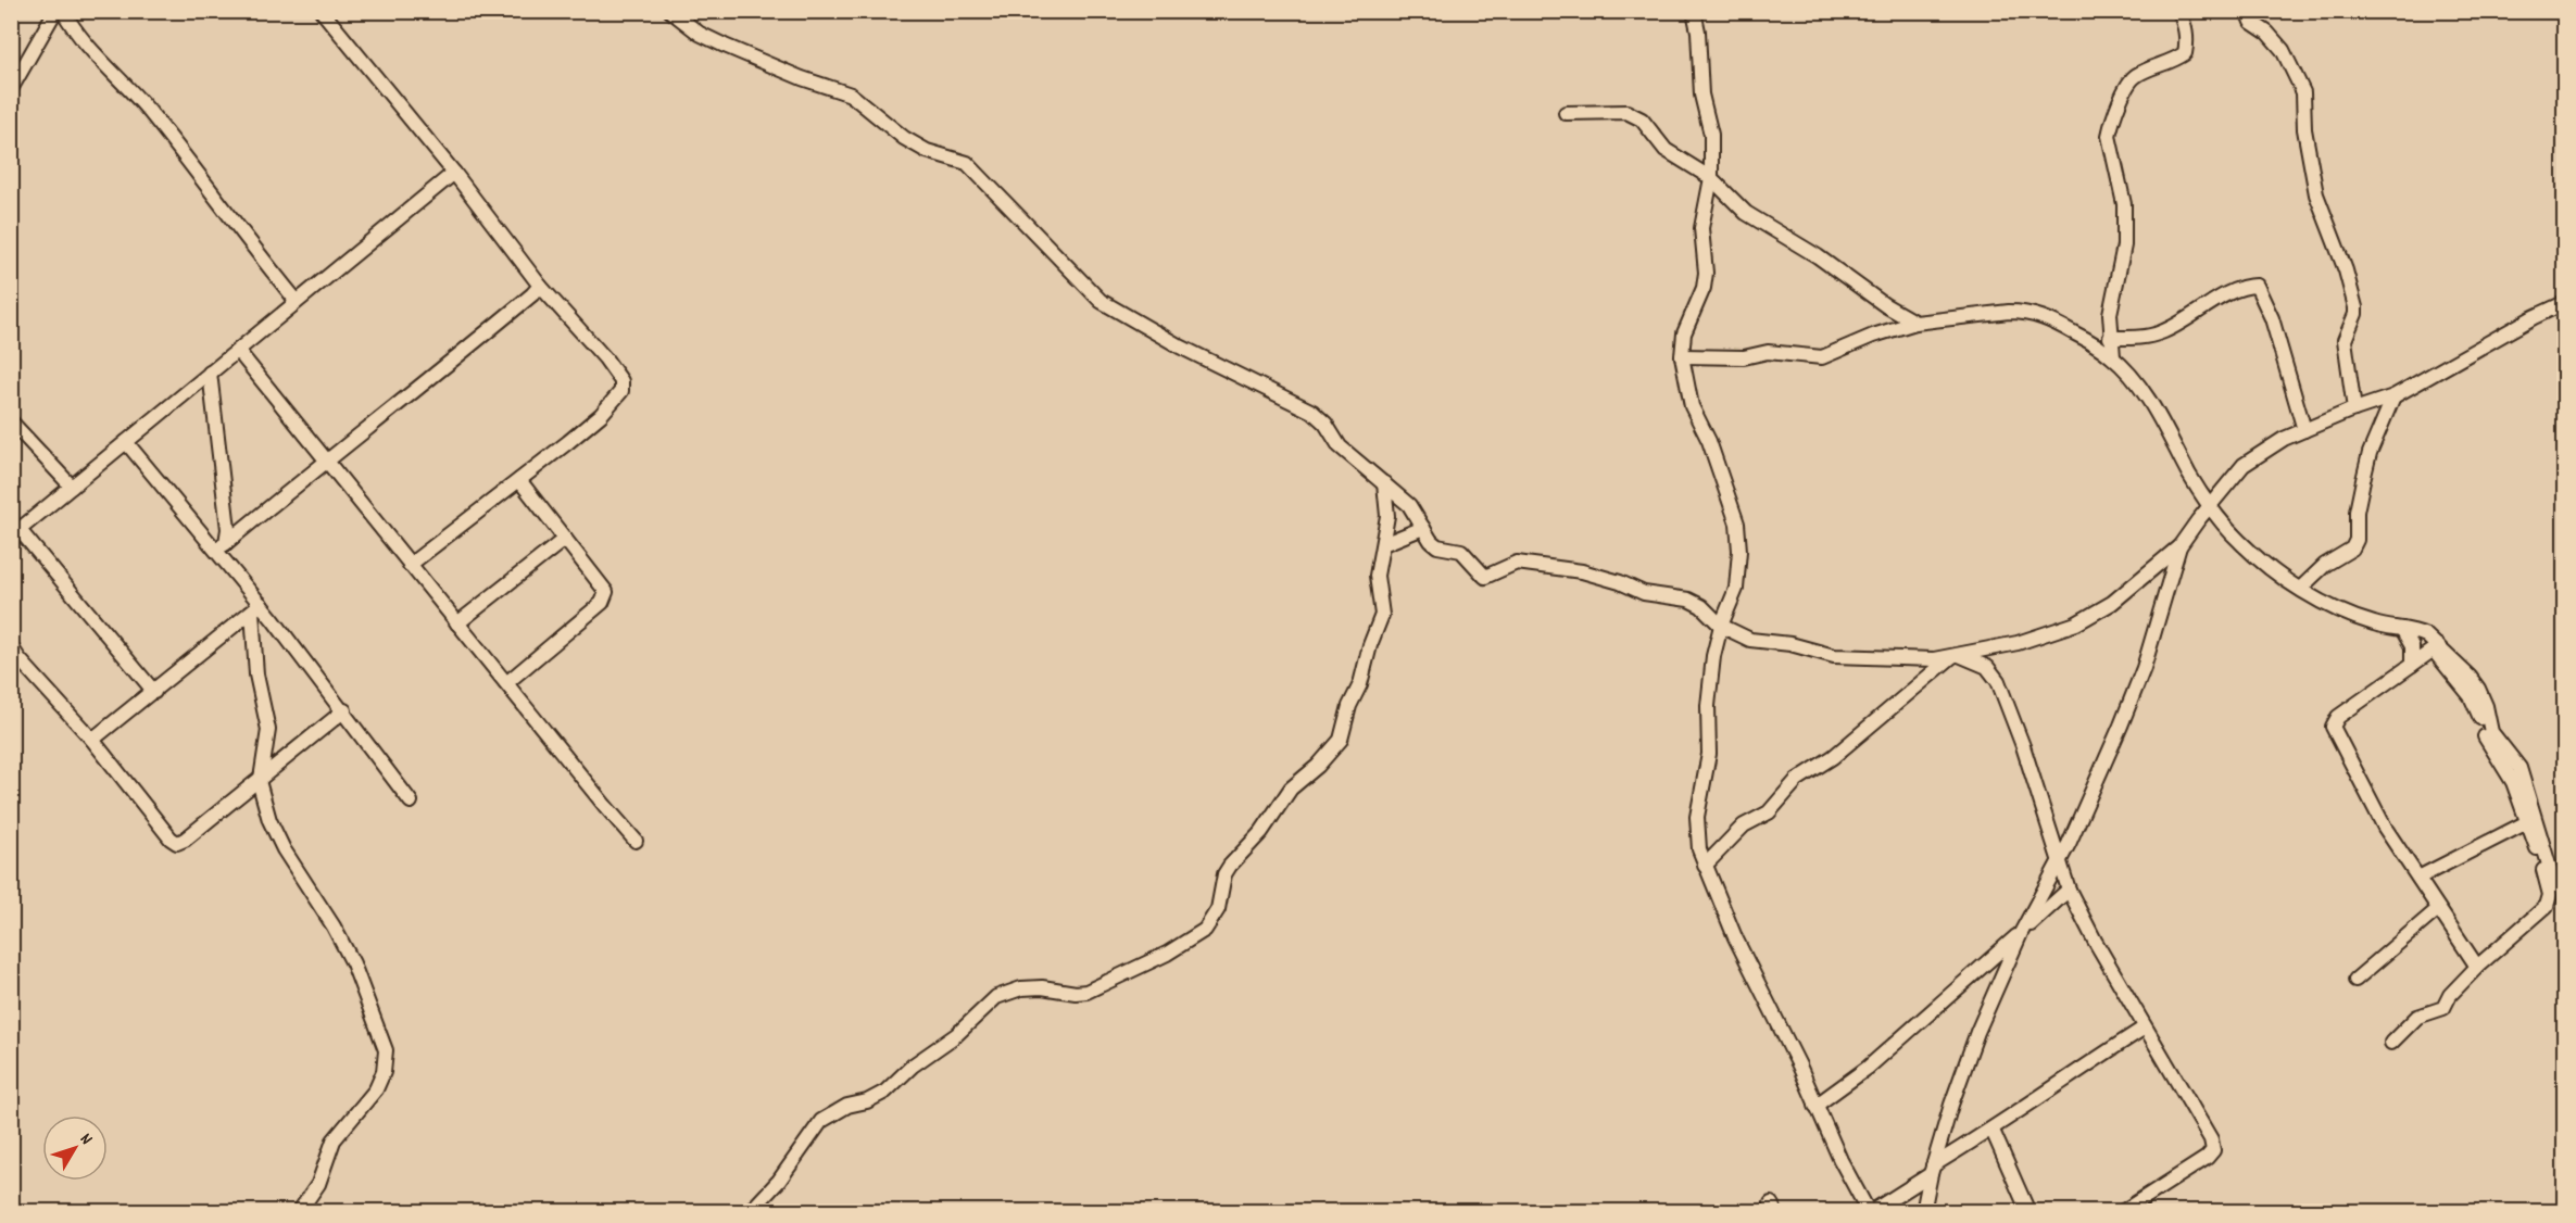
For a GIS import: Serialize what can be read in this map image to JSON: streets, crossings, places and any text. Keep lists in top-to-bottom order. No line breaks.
{"north":"top right"}
